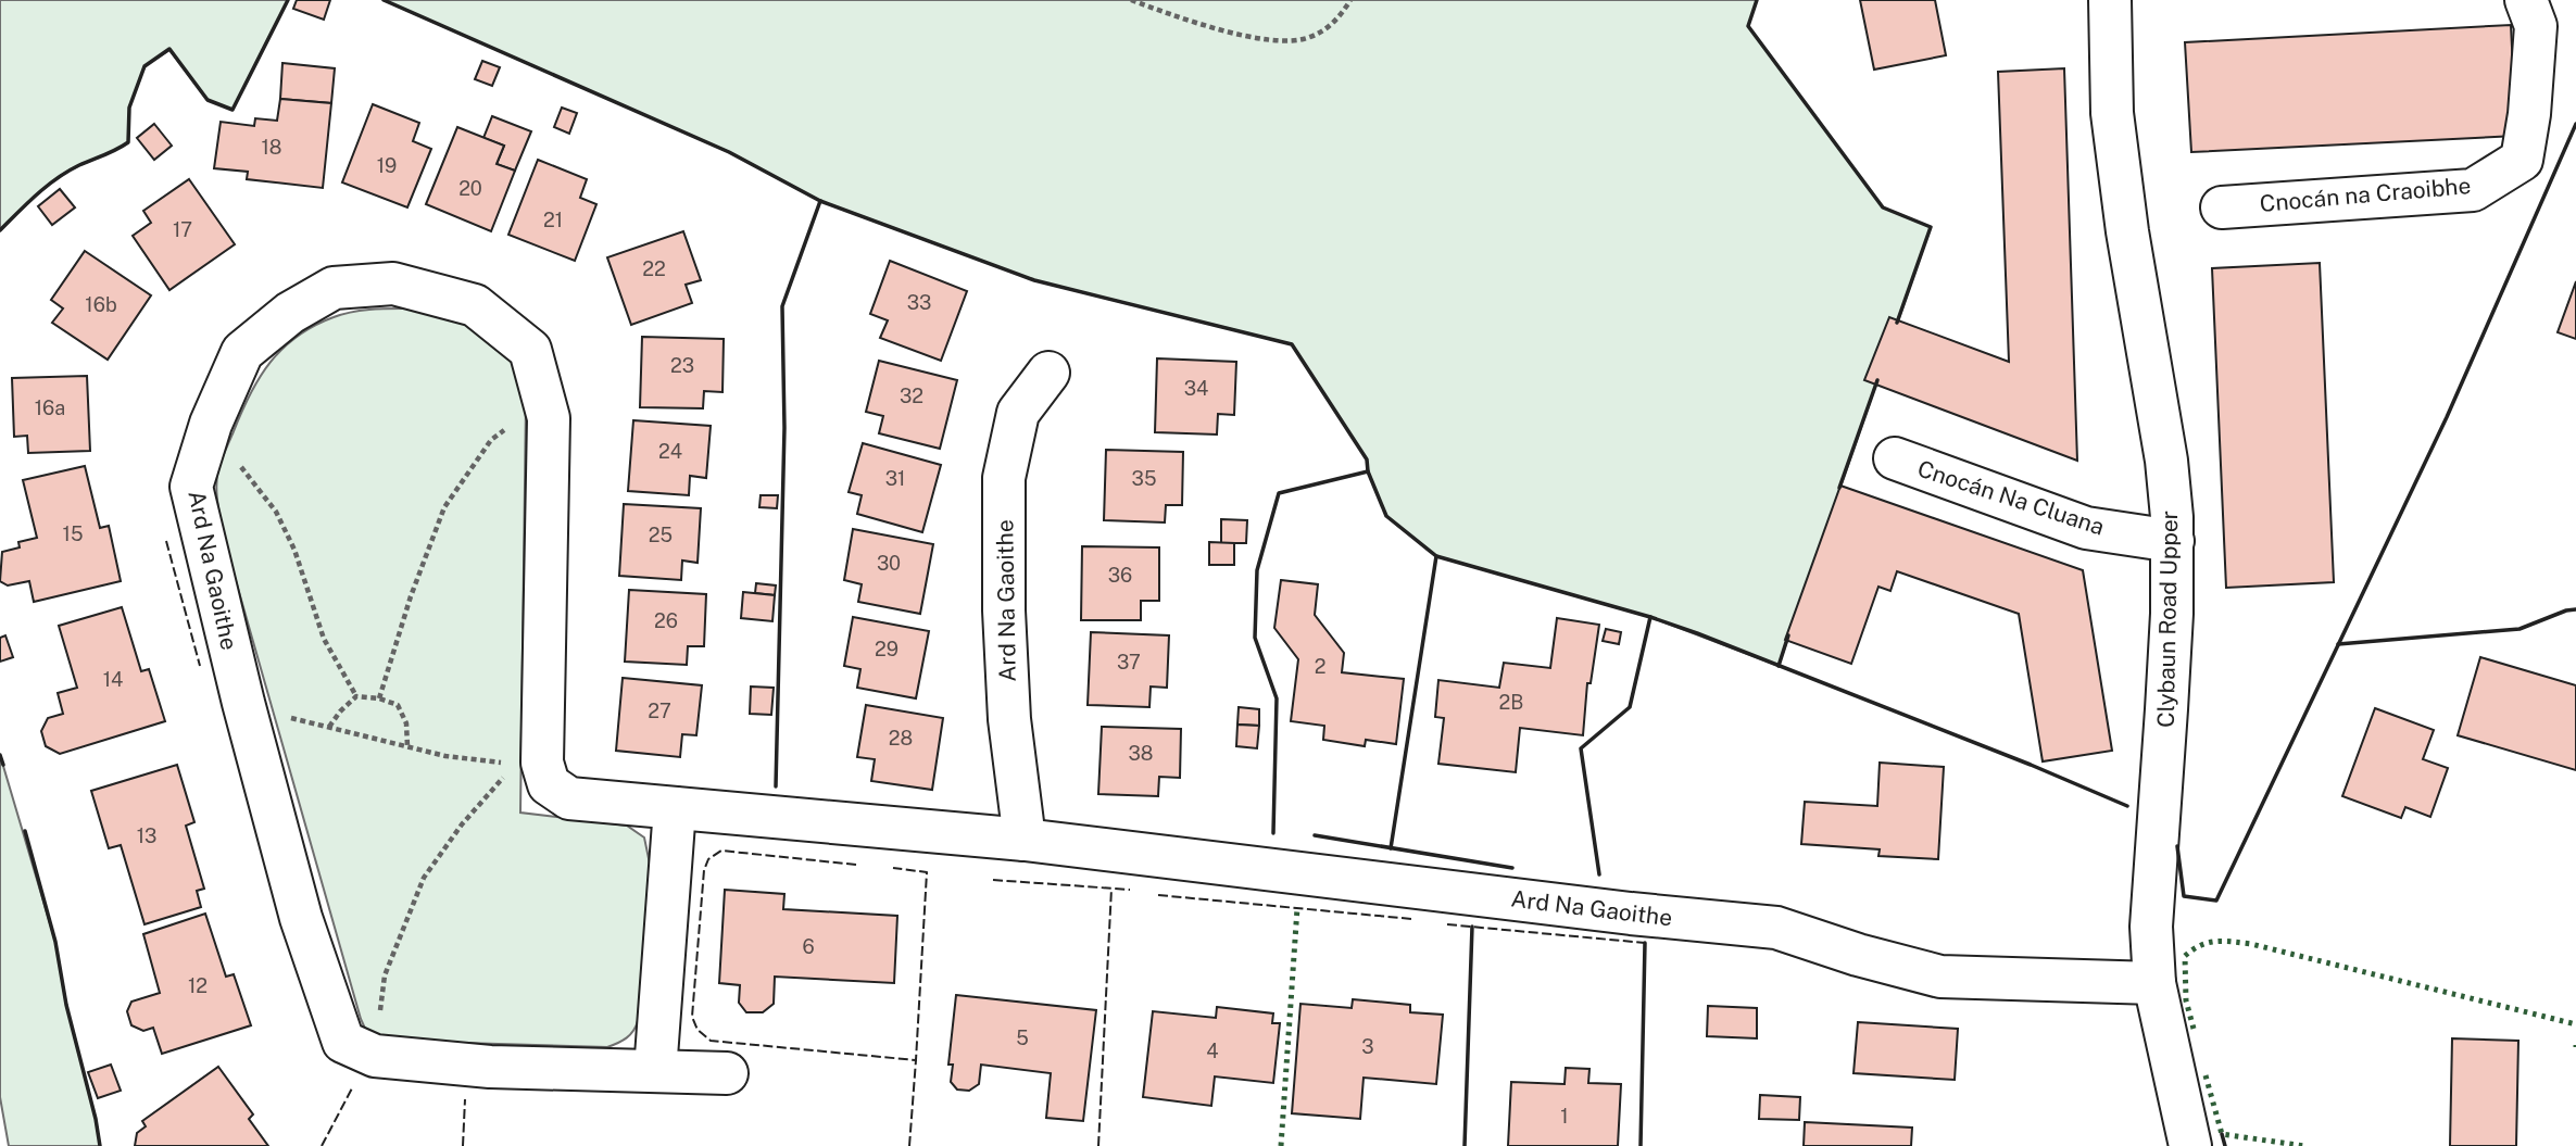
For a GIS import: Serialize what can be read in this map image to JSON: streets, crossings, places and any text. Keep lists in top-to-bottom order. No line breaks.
{"streets":{"street":["Cnocán na Craoibhe","Cnocán Na Cluana","Ard Na Gaoithe","Clybaun Road Upper"]},"crossings":[["Cnocán Na Cluana","Clybaun Road Upper"],["Ard Na Gaoithe","Clybaun Road Upper"]],"house_numbers":["18","19","20","21","17","22","33","16b","23","34","32","16a","24","31","35","15","25","30","36","26","29","37","2","14","2B","27","28","38","13","6","12","5","3","4","1"]}
